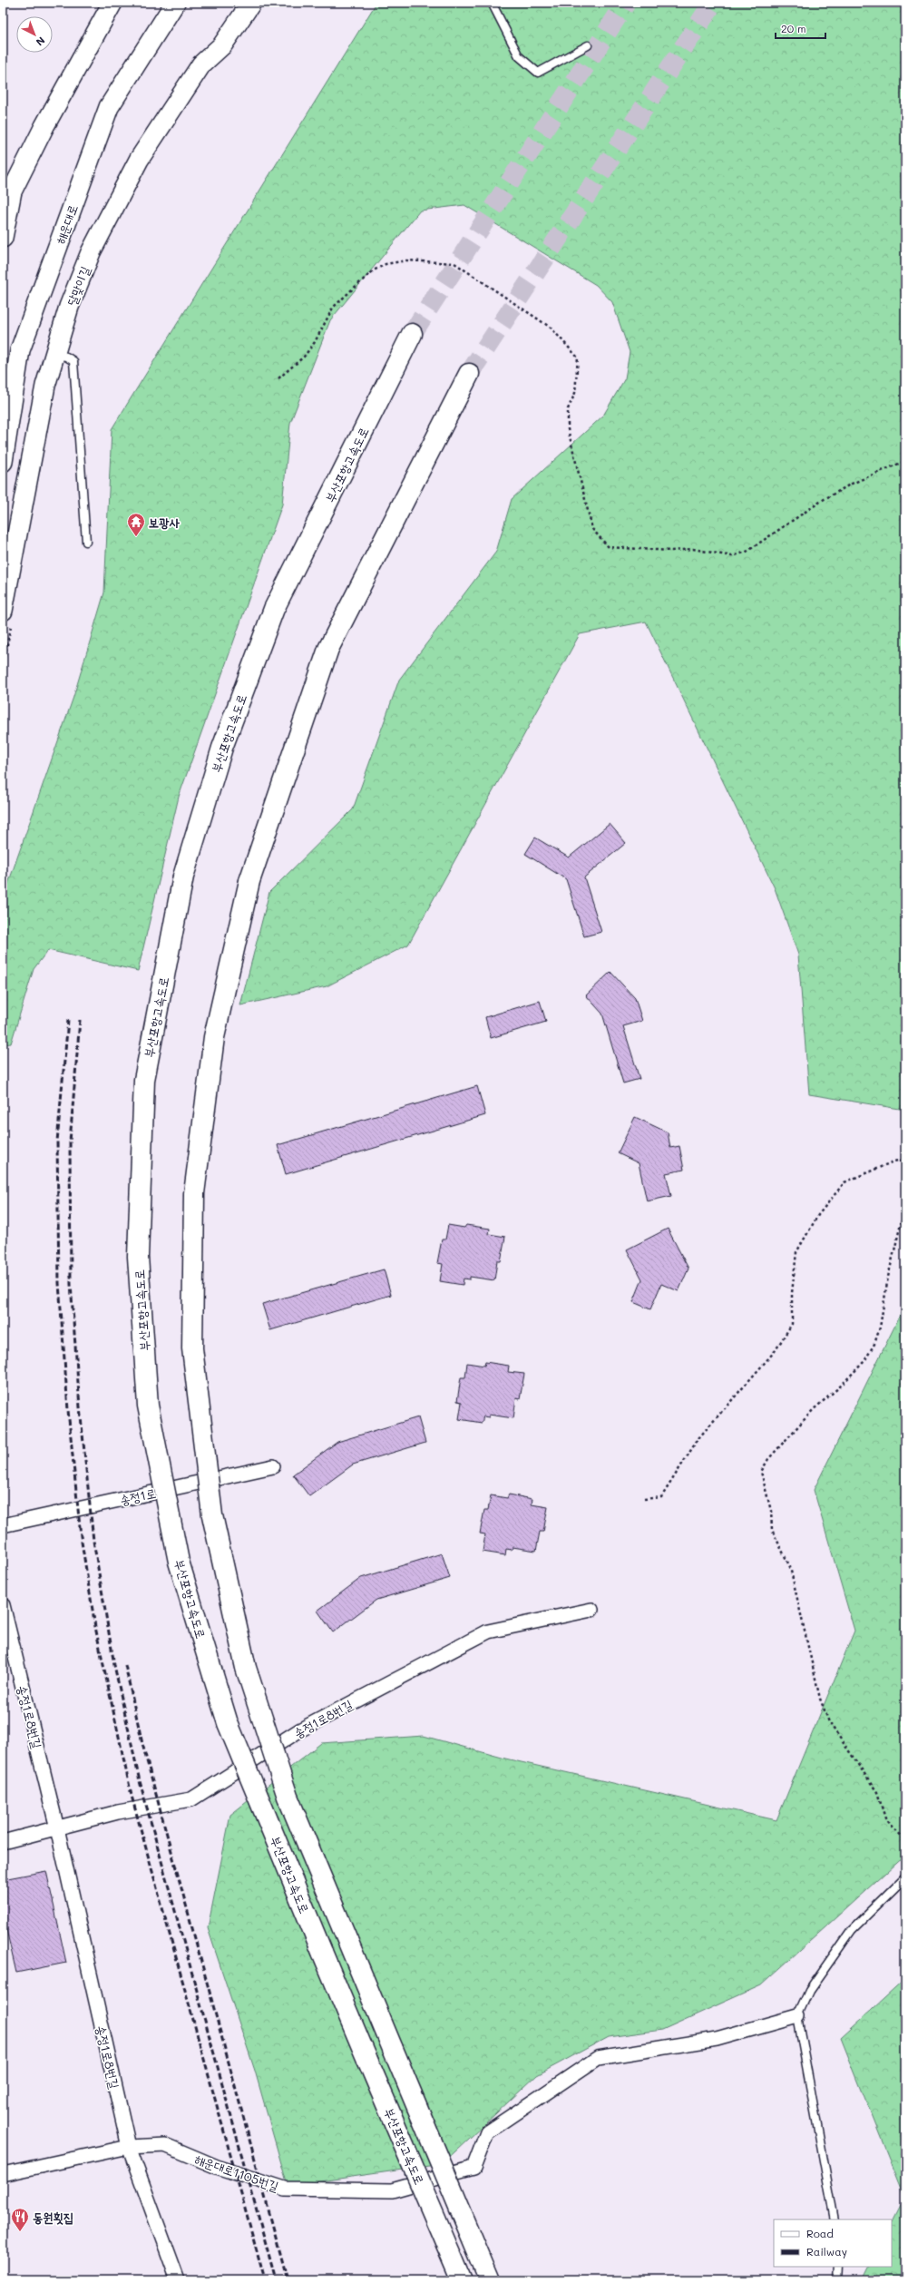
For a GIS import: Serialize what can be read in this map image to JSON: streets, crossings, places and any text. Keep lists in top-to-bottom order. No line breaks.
{"streets":{"highway":["부산포항고속도로"],"main road":["해운대로","달맞이길"],"street":["송정1로","송정1로8번길","해운대로1105번길"]},"crossings":[["송정1로8번길","해운대로1105번길"]],"places":{"temple":["보광사"],"restaurant":["동원횟집"]},"legend":["Road","Railway"],"scale_bar":"20 m","north":"bottom right"}
